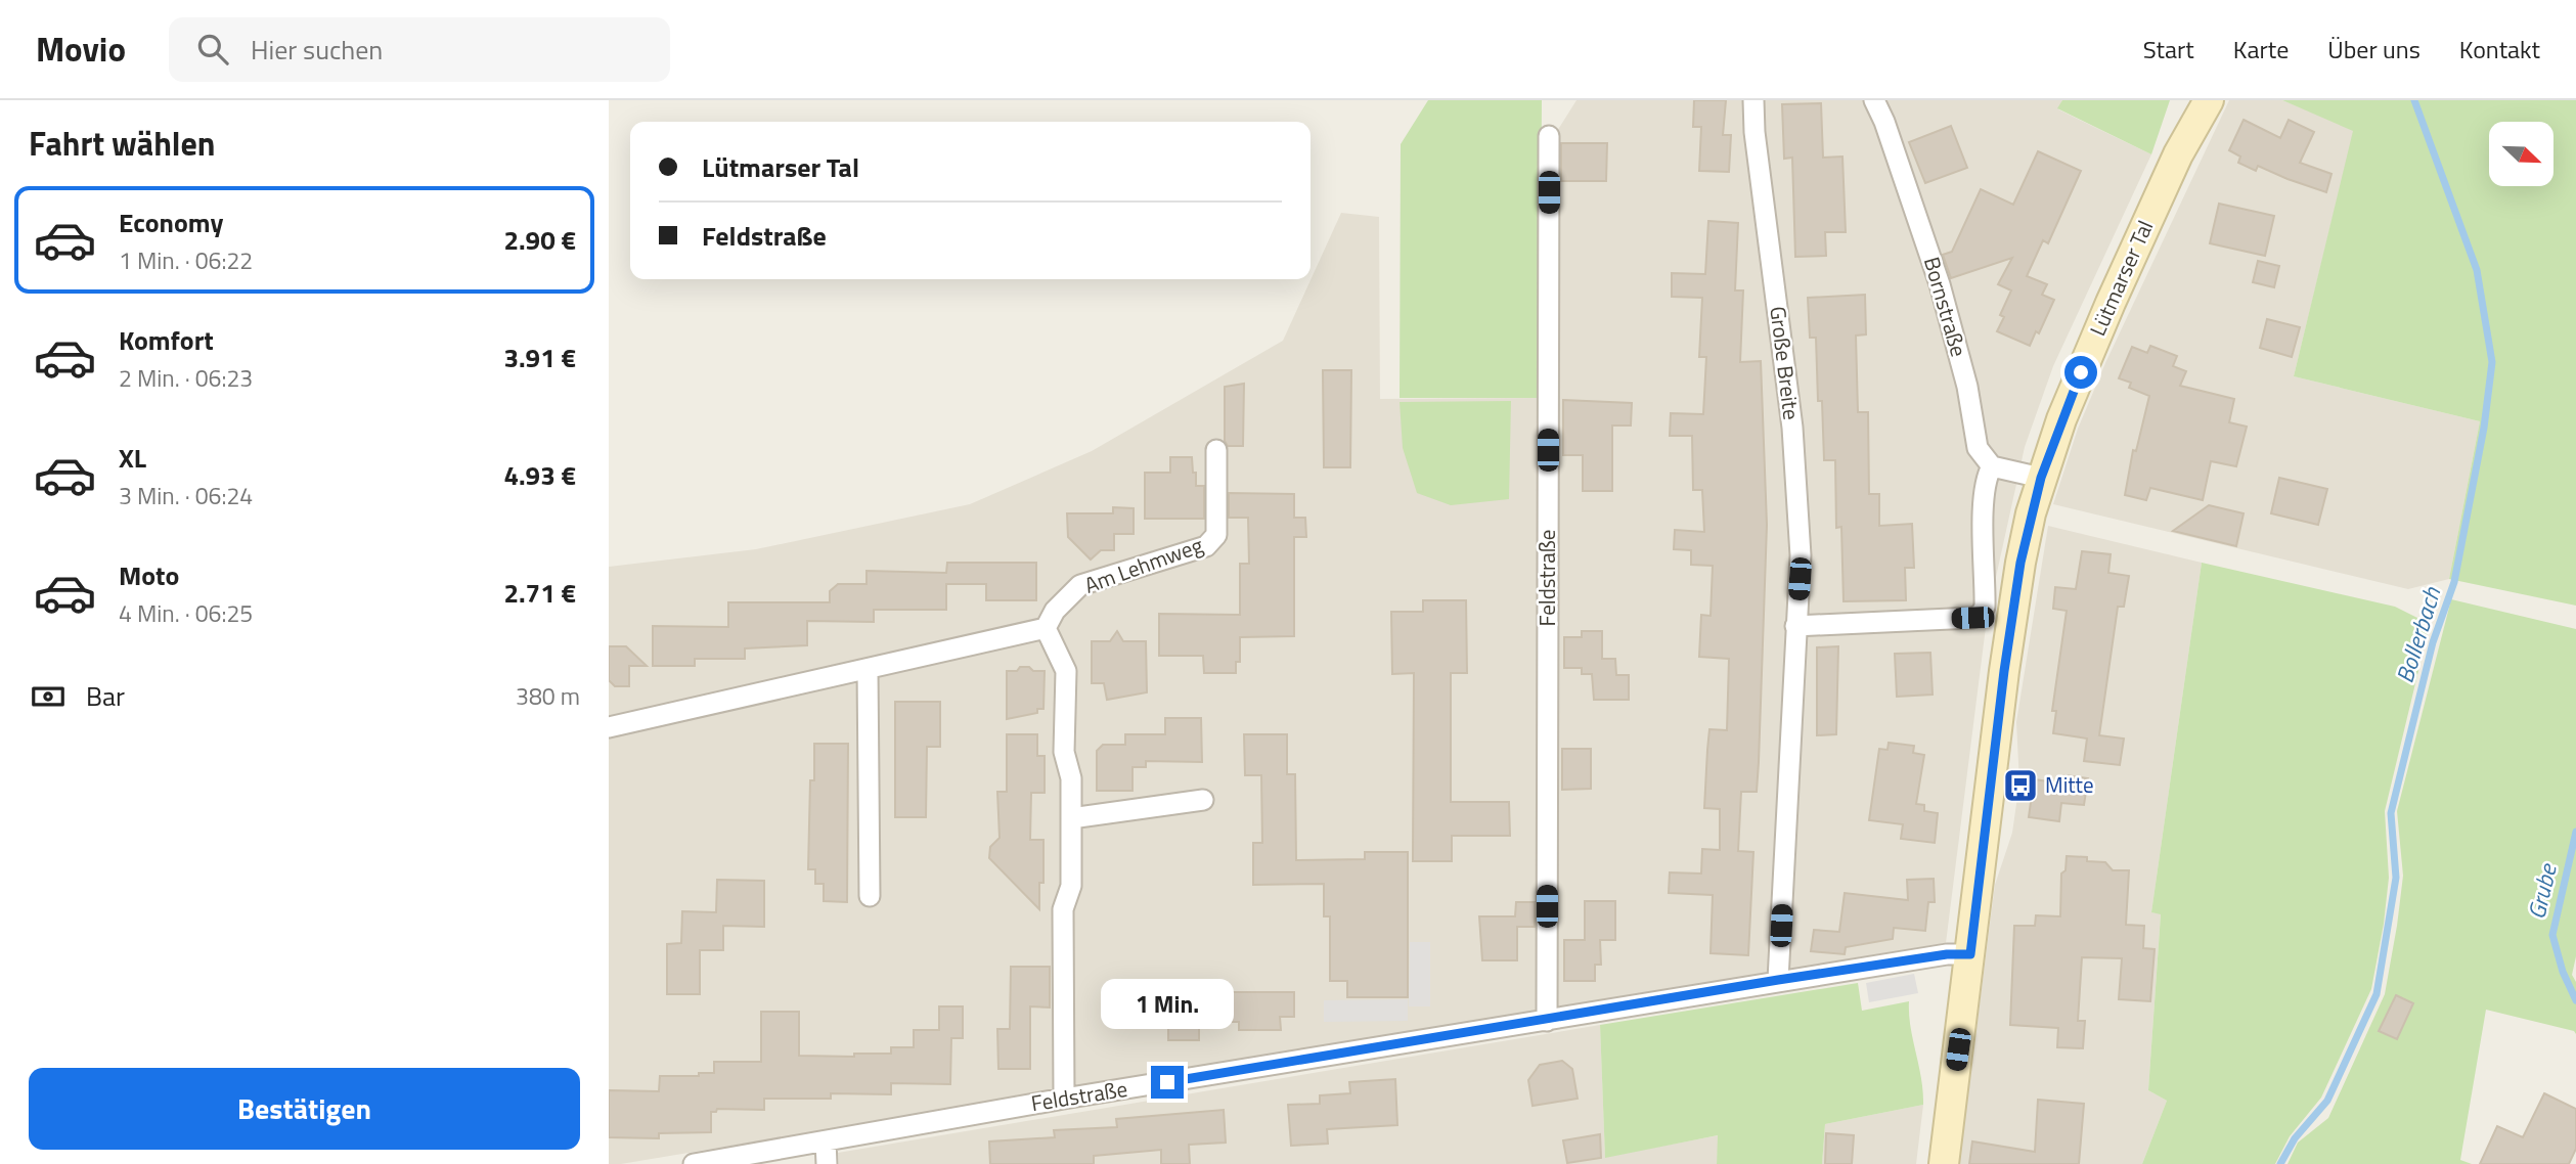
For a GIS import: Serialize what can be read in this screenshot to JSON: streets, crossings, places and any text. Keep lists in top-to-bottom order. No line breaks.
{"streets":{"main road":["Lütmarser Tal"],"street":["Bornstraße","Große Breite","Am Lehmweg","Feldstraße"]},"crossings":[["Lütmarser Tal","Feldstraße"],["Große Breite","Feldstraße"]],"water":["Bollerbach","Grube"],"places":{"bus stop":["Mitte"]},"north":"bottom right","page":{"header":"Movio","search":"Hier suchen","nav":["Start","Karte","Über uns","Kontakt"],"heading":"Fahrt wählen","banner":["Lütmarser Tal","Feldstraße"],"list":[{"name":"Economy","note":"1 Min. · 06:22","value":"2.90 €"},{"name":"Komfort","note":"2 Min. · 06:23","value":"3.91 €"},{"name":"XL","note":"3 Min. · 06:24","value":"4.93 €"},{"name":"Moto","note":"4 Min. · 06:25","value":"2.71 €"}],"pay":["Bar","380 m"],"bubble":"1 Min.","buttons":"Bestätigen"}}
